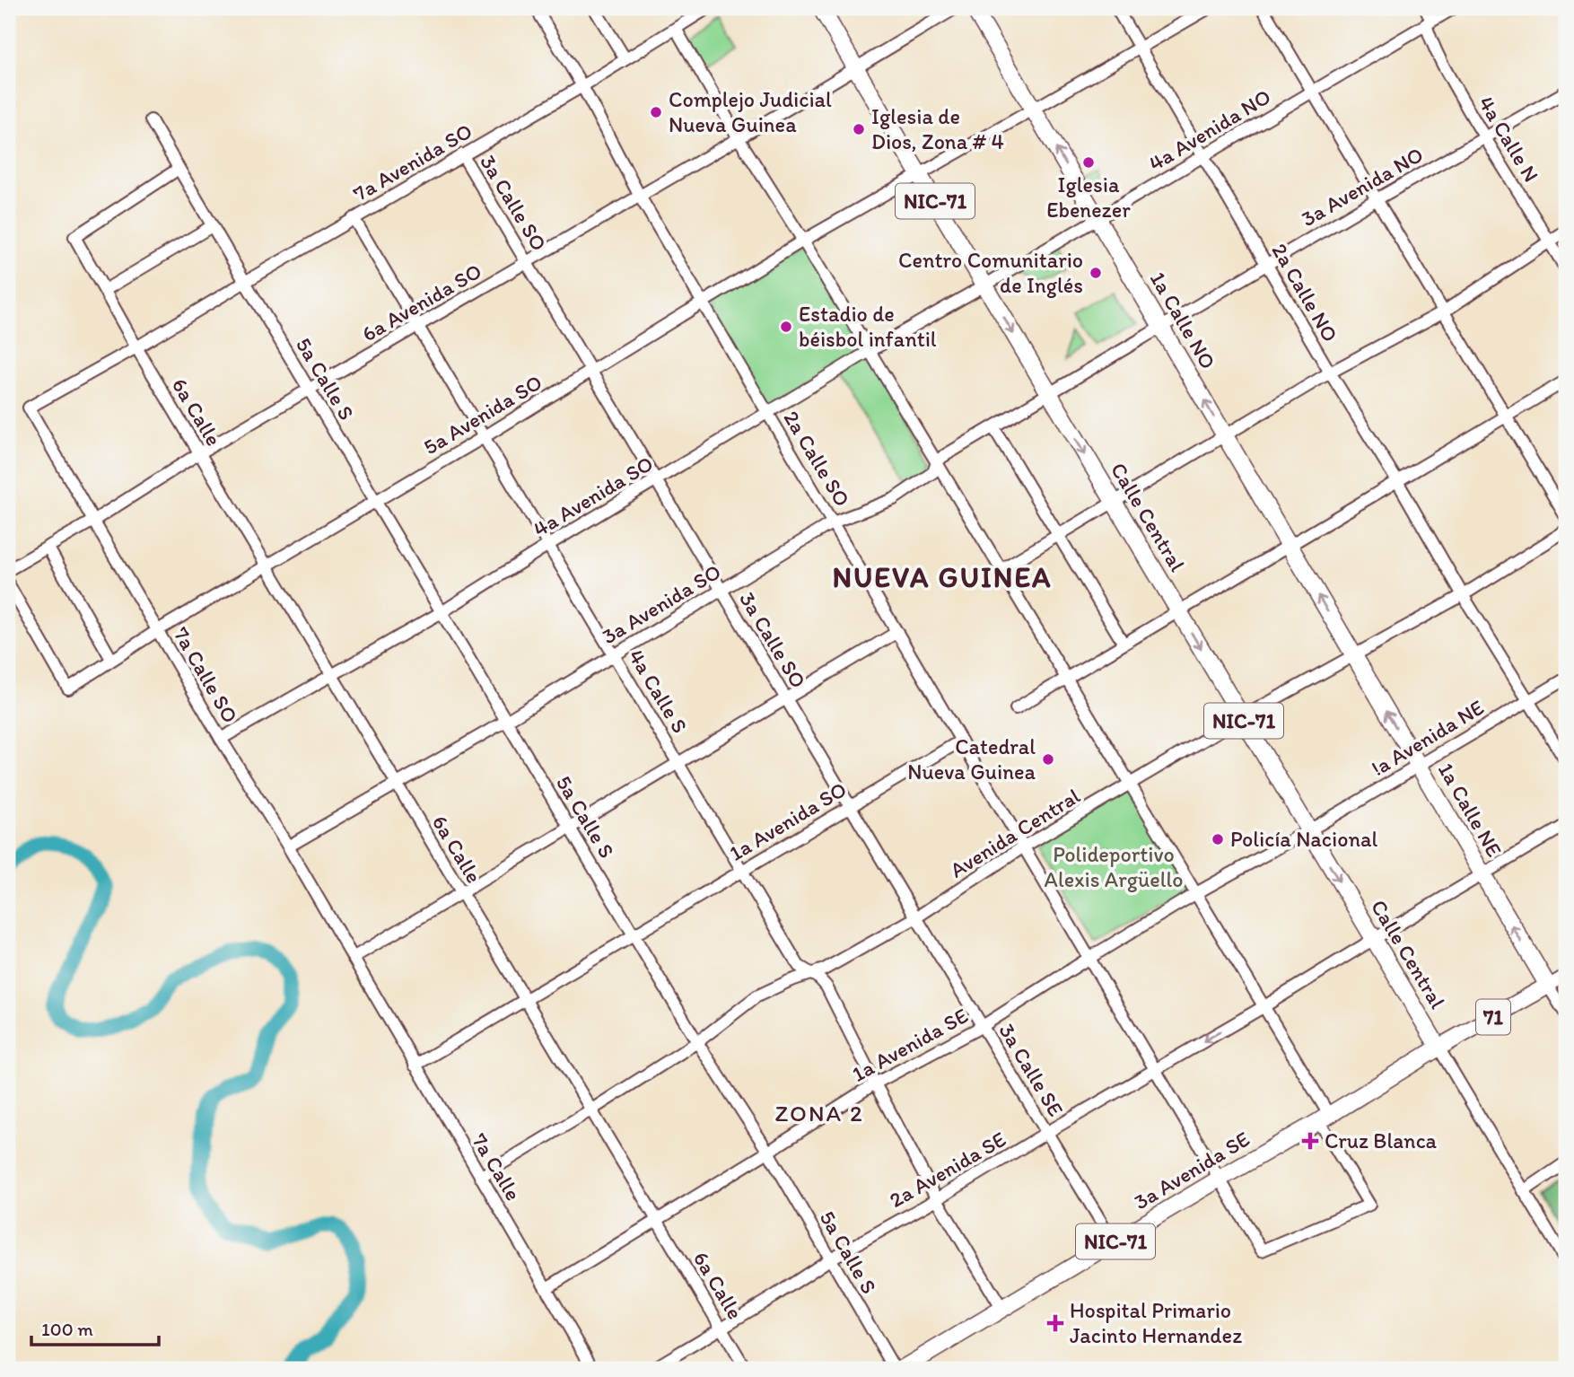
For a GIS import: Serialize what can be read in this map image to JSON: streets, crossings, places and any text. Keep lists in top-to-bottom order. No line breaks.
{"streets":{"highway":["NIC-71","1a Calle NO","Calle Central","1a Calle NE","71","3a Avenida SE"],"street":["4a Avenida NO","4a Calle N","7a Avenida SO","3a Avenida NO","3a Calle SO","2a Calle NO","6a Avenida SO","5a Calle S","6a Calle","5a Avenida SO","2a Calle SO","4a Avenida SO","3a Avenida SO","7a Calle SO","4a Calle S","!a Avenida NE","1a Avenida SO","Avenida Central","1a Avenida SE","3a Calle SE","7a Calle","2a Avenida SE"]},"crossings":[["4a Avenida NO","4a Calle N"],["4a Avenida NO","2a Calle NO"],["4a Avenida NO","1a Calle NO"],["4a Avenida NO","4a Avenida SO"],["4a Avenida NO","Calle Central"],["4a Calle N","3a Avenida NO"],["7a Avenida SO","3a Calle SO"],["7a Avenida SO","5a Calle S"],["7a Avenida SO","6a Calle"],["7a Avenida SO","2a Calle SO"],["7a Avenida SO","7a Calle SO"],["7a Avenida SO","4a Calle S"],["3a Avenida NO","2a Calle NO"],["3a Avenida NO","1a Calle NO"],["3a Avenida NO","Calle Central"],["3a Avenida NO","3a Avenida SO"],["3a Calle SO","6a Avenida SO"],["3a Calle SO","5a Avenida SO"],["3a Calle SO","4a Avenida SO"],["3a Calle SO","3a Avenida SO"],["3a Calle SO","1a Avenida SO"],["3a Calle SO","Avenida Central"],["3a Calle SO","3a Calle SE"],["2a Calle NO","5a Avenida SO"],["2a Calle NO","!a Avenida NE"],["2a Calle NO","Avenida Central"],["6a Avenida SO","5a Calle S"],["6a Avenida SO","6a Calle"],["6a Avenida SO","2a Calle SO"],["6a Avenida SO","Calle Central"],["6a Avenida SO","7a Calle SO"],["6a Avenida SO","4a Calle S"],["1a Calle NO","5a Avenida SO"],["1a Calle NO","1a Calle NE"],["1a Calle NO","Avenida Central"],["5a Calle S","6a Calle"],["5a Calle S","5a Avenida SO"],["5a Calle S","4a Avenida SO"],["5a Calle S","3a Avenida SO"],["5a Calle S","1a Avenida SO"],["5a Calle S","Avenida Central"],["5a Calle S","1a Avenida SE"],["5a Calle S","2a Avenida SE"],["6a Calle","5a Avenida SO"],["6a Calle","4a Avenida SO"],["6a Calle","3a Avenida SO"],["6a Calle","7a Calle SO"],["6a Calle","1a Avenida SO"],["6a Calle","Avenida Central"],["6a Calle","1a Avenida SE"],["6a Calle","2a Avenida SE"],["5a Avenida SO","2a Calle SO"],["5a Avenida SO","Calle Central"],["5a Avenida SO","7a Calle SO"],["5a Avenida SO","4a Calle S"],["2a Calle SO","4a Avenida SO"],["2a Calle SO","3a Avenida SO"],["2a Calle SO","1a Avenida SO"],["2a Calle SO","Avenida Central"],["2a Calle SO","1a Avenida SE"],["2a Calle SO","2a Avenida SE"],["2a Calle SO","3a Avenida SE"],["4a Avenida SO","Calle Central"],["4a Avenida SO","7a Calle SO"],["4a Avenida SO","4a Calle S"],["Calle Central","3a Avenida SO"],["Calle Central","!a Avenida NE"],["Calle Central","Avenida Central"],["Calle Central","71"],["Calle Central","2a Avenida SE"],["Calle Central","3a Avenida SE"],["3a Avenida SO","7a Calle SO"],["3a Avenida SO","4a Calle S"],["7a Calle SO","1a Avenida SO"],["7a Calle SO","7a Calle"],["4a Calle S","1a Avenida SO"],["4a Calle S","Avenida Central"],["4a Calle S","1a Avenida SE"],["4a Calle S","2a Avenida SE"],["4a Calle S","3a Avenida SE"],["!a Avenida NE","1a Calle NE"],["!a Avenida NE","1a Avenida SE"],["1a Calle NE","Avenida Central"],["1a Calle NE","71"],["1a Calle NE","2a Avenida SE"],["1a Avenida SO","7a Calle"],["Avenida Central","3a Calle SE"],["Avenida Central","7a Calle"],["71","3a Avenida SE"],["1a Avenida SE","3a Calle SE"],["1a Avenida SE","7a Calle"],["3a Calle SE","2a Avenida SE"],["3a Calle SE","3a Avenida SE"]],"one_way":["1a Calle NO","Calle Central","1a Calle NE"],"districts":["NUEVA GUINEA","ZONA 2"],"parks":["Polideportivo Alexis Argüello"],"places":{"other":["Complejo Judicial Nueva Guinea","Iglesia de Dios, Zona # 4","Iglesia Ebenezer","Centro Comunitario de Inglés","Estadio de béisbol infantil","Catedral Nueva Guinea","Policía Nacional"],"health":["Cruz Blanca","Hospital Primario Jacinto Hernandez"]},"scale_bar":"100 m"}
